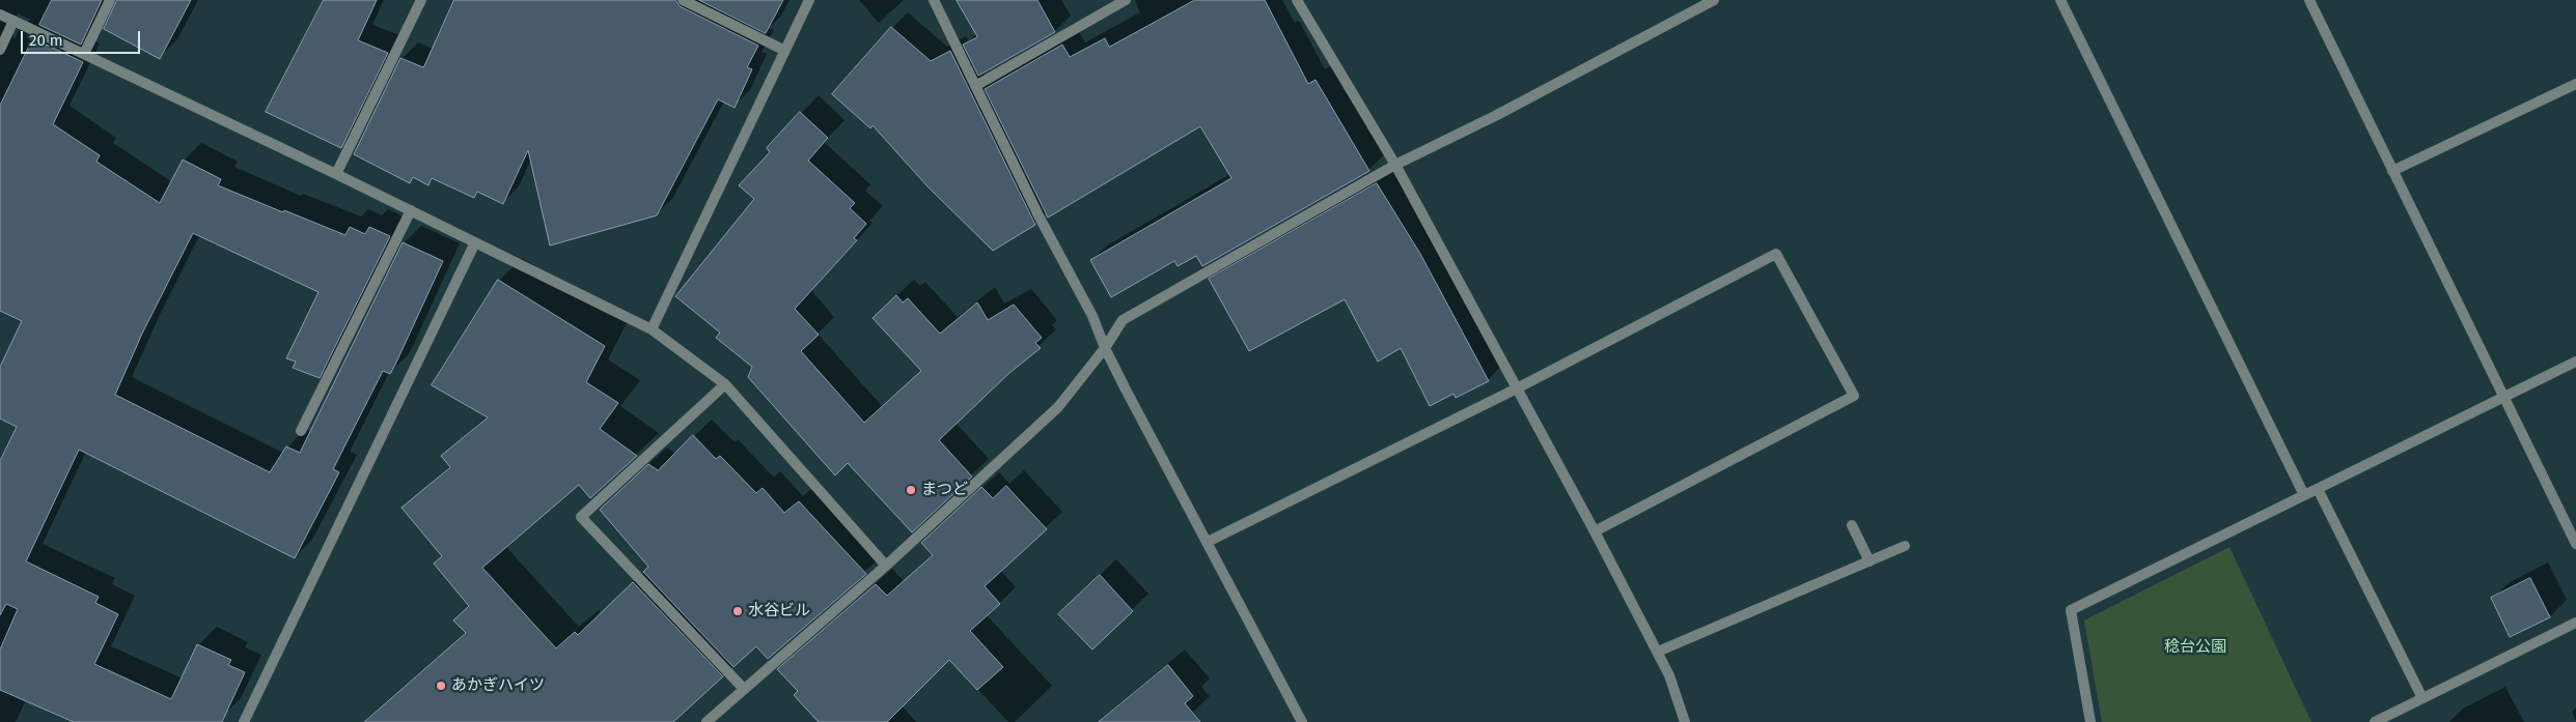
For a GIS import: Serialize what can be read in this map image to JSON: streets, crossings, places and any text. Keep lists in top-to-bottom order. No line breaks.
{"parks":["稔台公園"],"places":["まつど","水谷ビル","あかぎハイツ"],"scale_bar":"20 m"}
